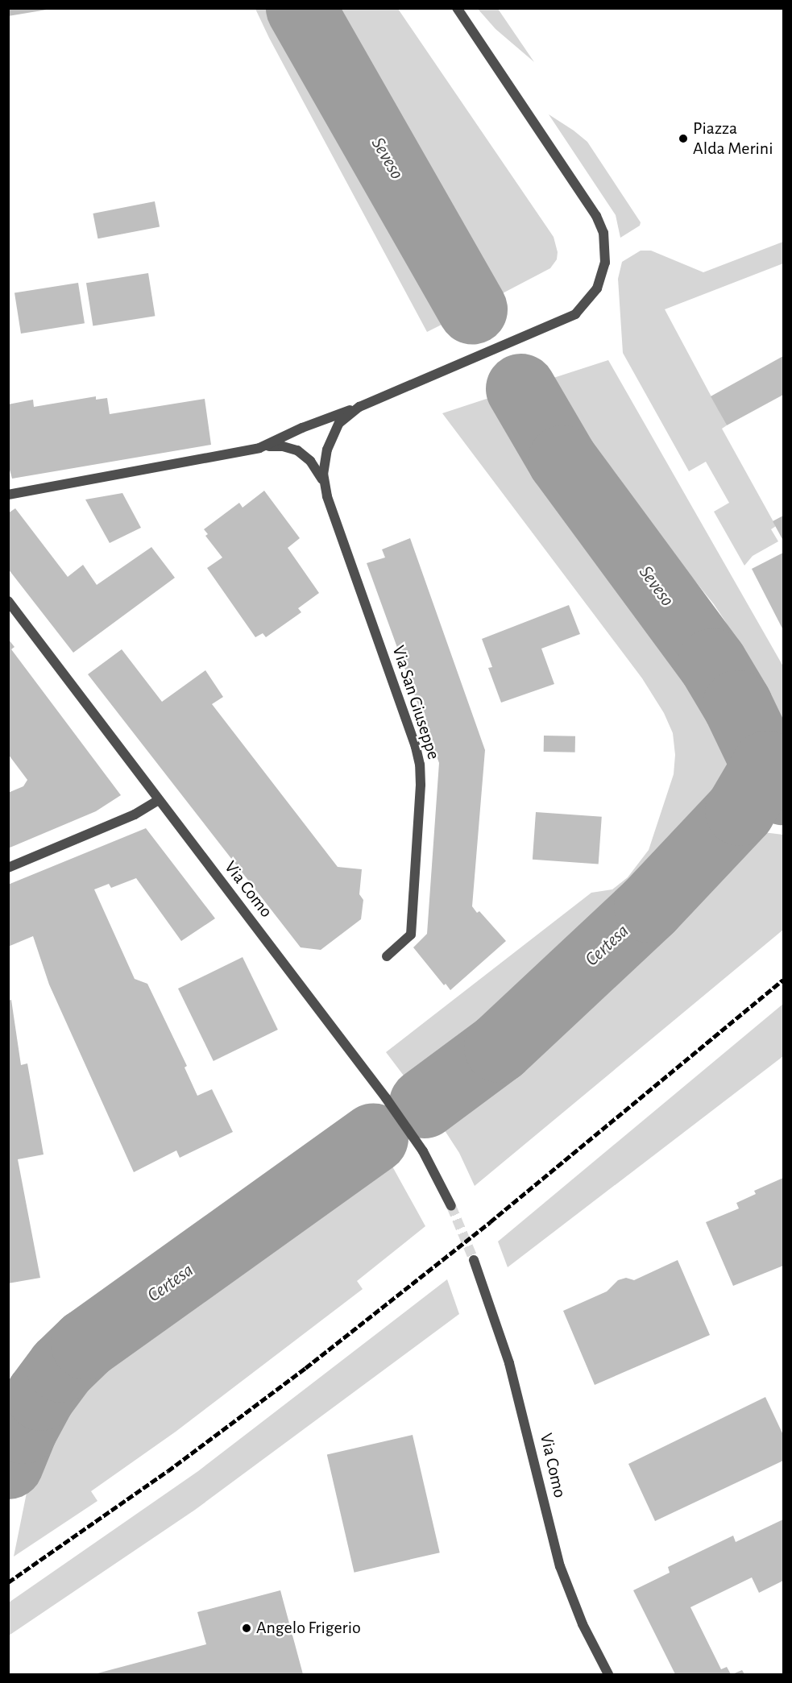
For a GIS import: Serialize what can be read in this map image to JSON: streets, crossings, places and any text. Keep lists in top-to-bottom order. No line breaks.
{"streets":{"street":["Via San Giuseppe","Via Como"]},"water":["Seveso","Certesa"],"places":["Piazza Alda Merini","Angelo Frigerio"]}
